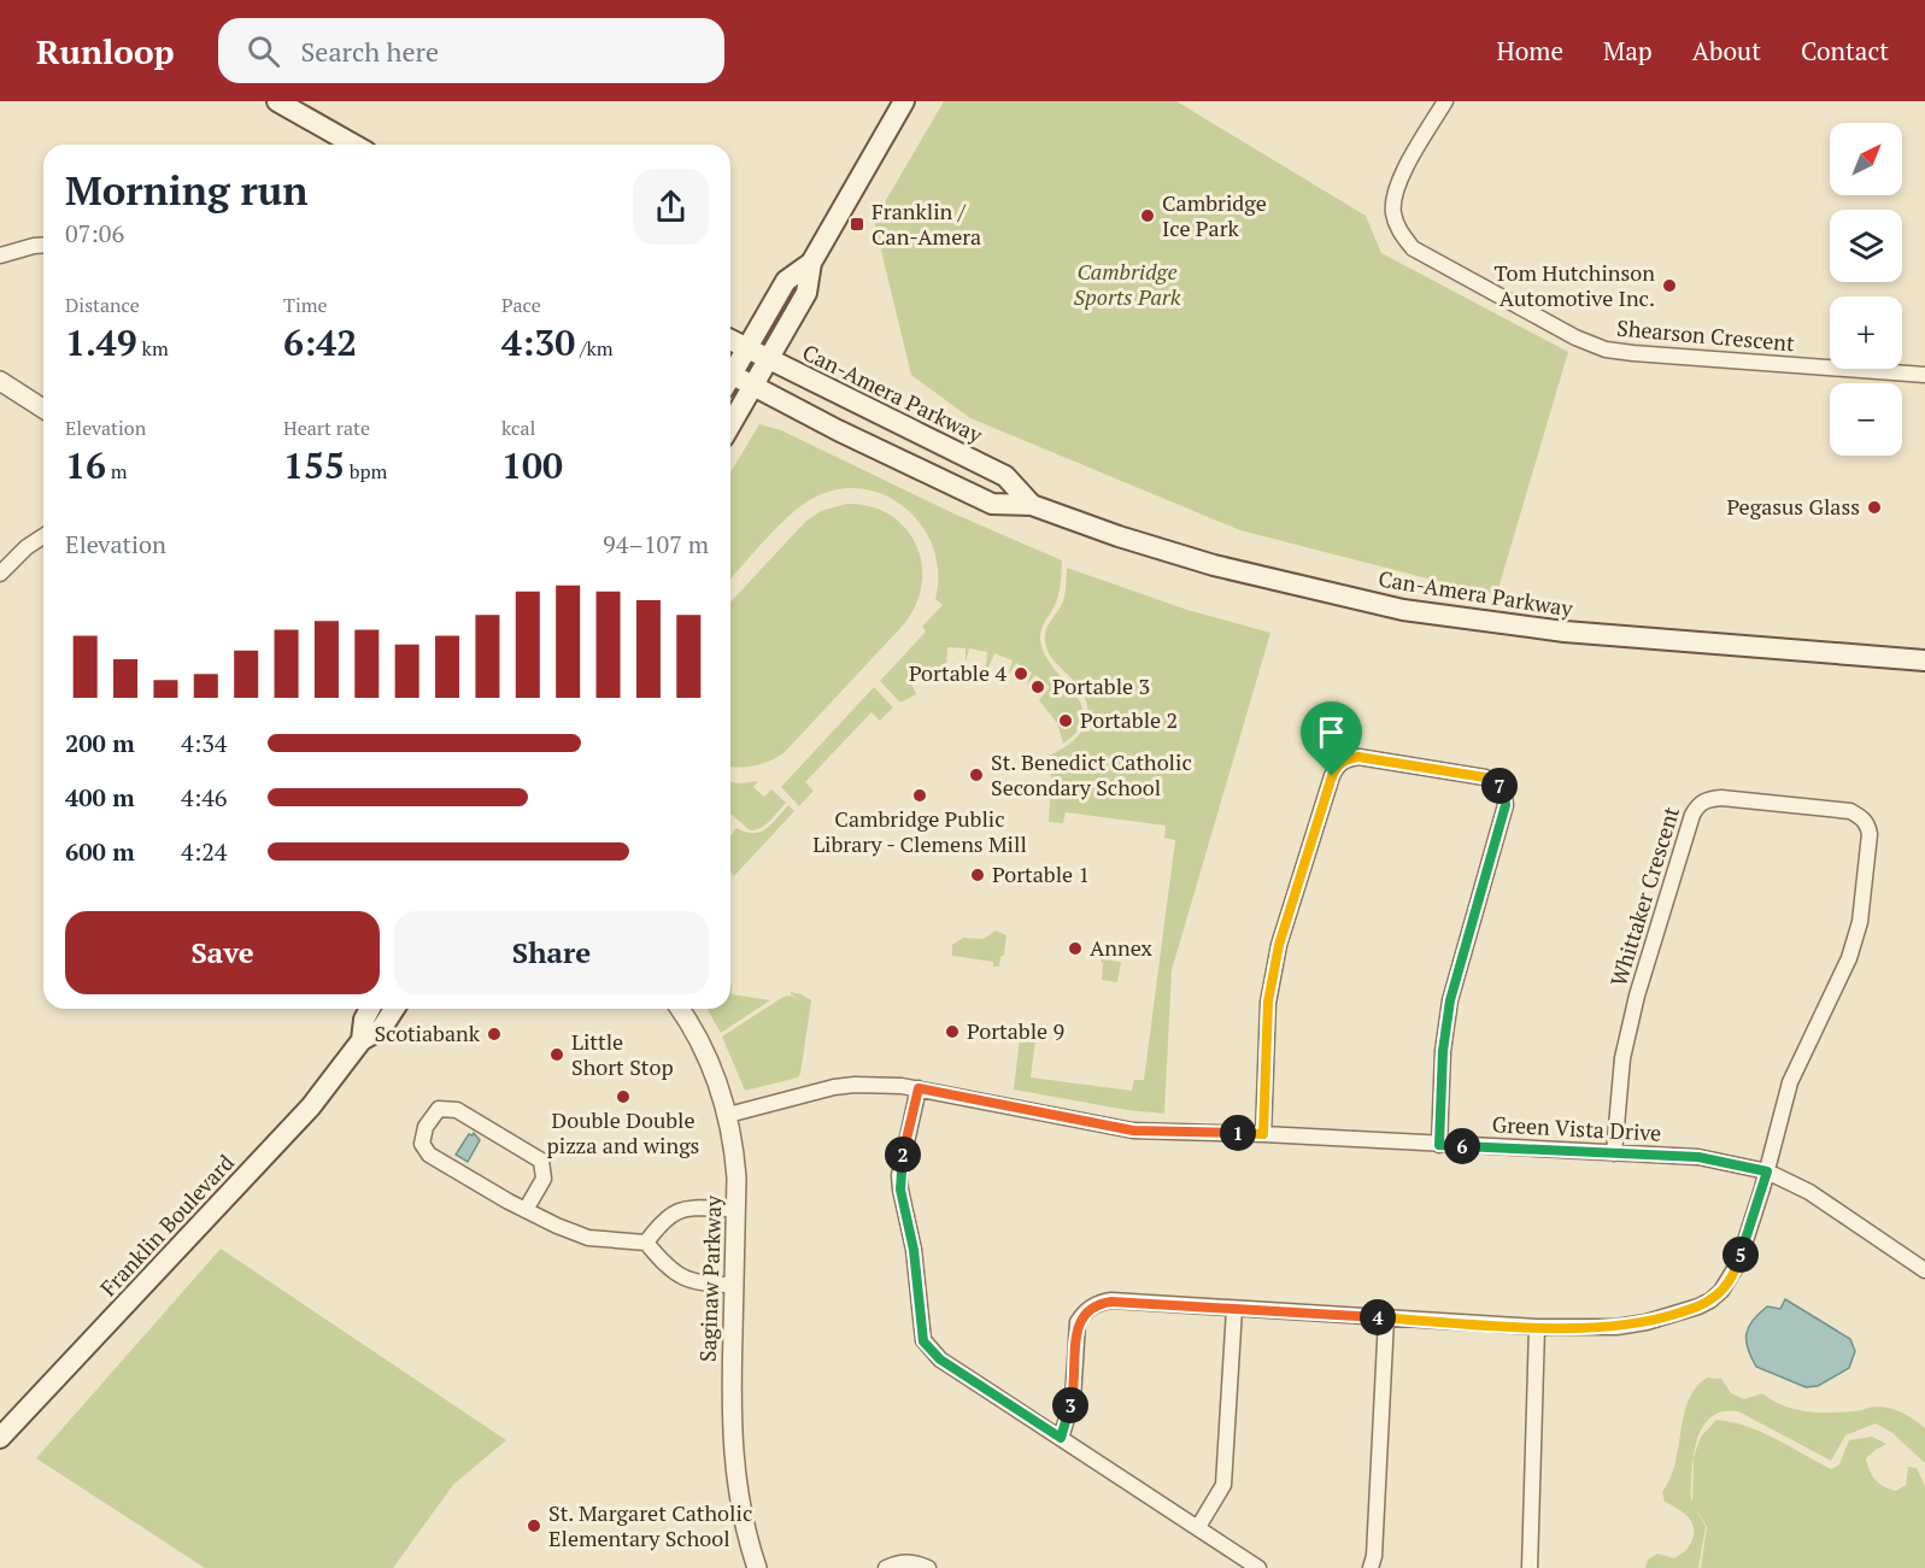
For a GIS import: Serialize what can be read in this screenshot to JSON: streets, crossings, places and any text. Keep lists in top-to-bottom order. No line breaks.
{"streets":{"main road":["Can-Amera Parkway","Franklin Boulevard"],"street":["Shearson Crescent","Whittaker Crescent","Green Vista Drive","Saginaw Parkway"]},"crossings":[["Whittaker Crescent","Green Vista Drive"],["Green Vista Drive","Saginaw Parkway"]],"parks":["Cambridge Sports Park"],"places":{"other":["Cambridge Ice Park","Tom Hutchinson Automotive Inc.","Pegasus Glass","Portable 4","Portable 3","Portable 2","St. Benedict Catholic Secondary School","Cambridge Public Library - Clemens Mill","Portable 1","Annex","Portable 9","Scotiabank","Little Short Stop","Double Double pizza and wings","St. Margaret Catholic Elementary School"],"transit":["Franklin / Can-Amera"]},"north":"top right","page":{"header":"Runloop","search":"Search here","nav":["Home","Map","About","Contact"],"map_buttons":["+","−"],"heading":["Morning run","07:06"],"stats":[["Distance","1.49 km"],["Time","6:42"],["Pace","4:30 /km"],["Elevation","16 m"],["Heart rate","155 bpm"],["kcal","100"]],"chart":["Elevation","94–107 m"],"list":[{"name":"200 m","note":"4:34"},{"name":"400 m","note":"4:46"},{"name":"600 m","note":"4:24"}],"pins":["7","1","6","2","5","4","3"],"buttons":["Save","Share"]}}
